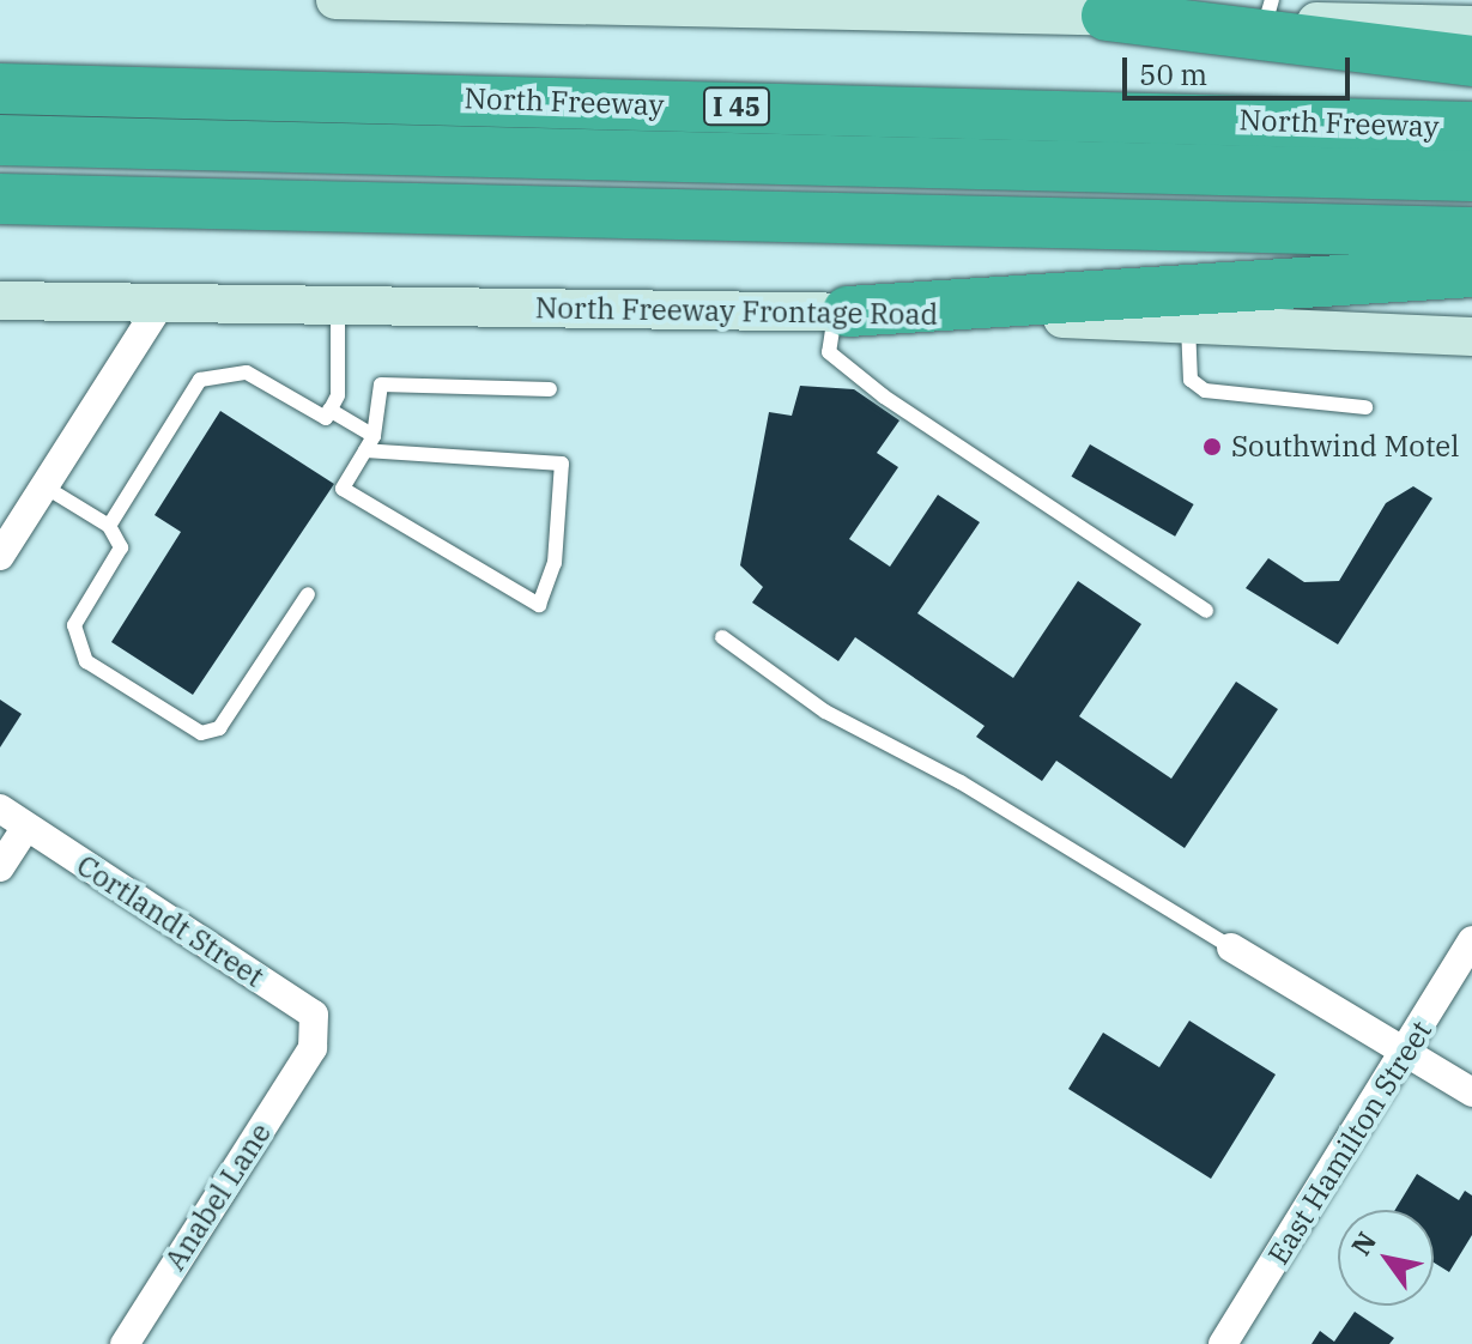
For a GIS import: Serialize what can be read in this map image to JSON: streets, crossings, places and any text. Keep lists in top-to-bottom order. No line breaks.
{"streets":{"highway":["North Freeway","I 45"],"main road":["North Freeway Frontage Road"],"street":["Cortlandt Street","East Hamilton Street","Anabel Lane"]},"crossings":[["Cortlandt Street","Anabel Lane"]],"places":["Southwind Motel"],"scale_bar":"50 m","north":"top left"}
